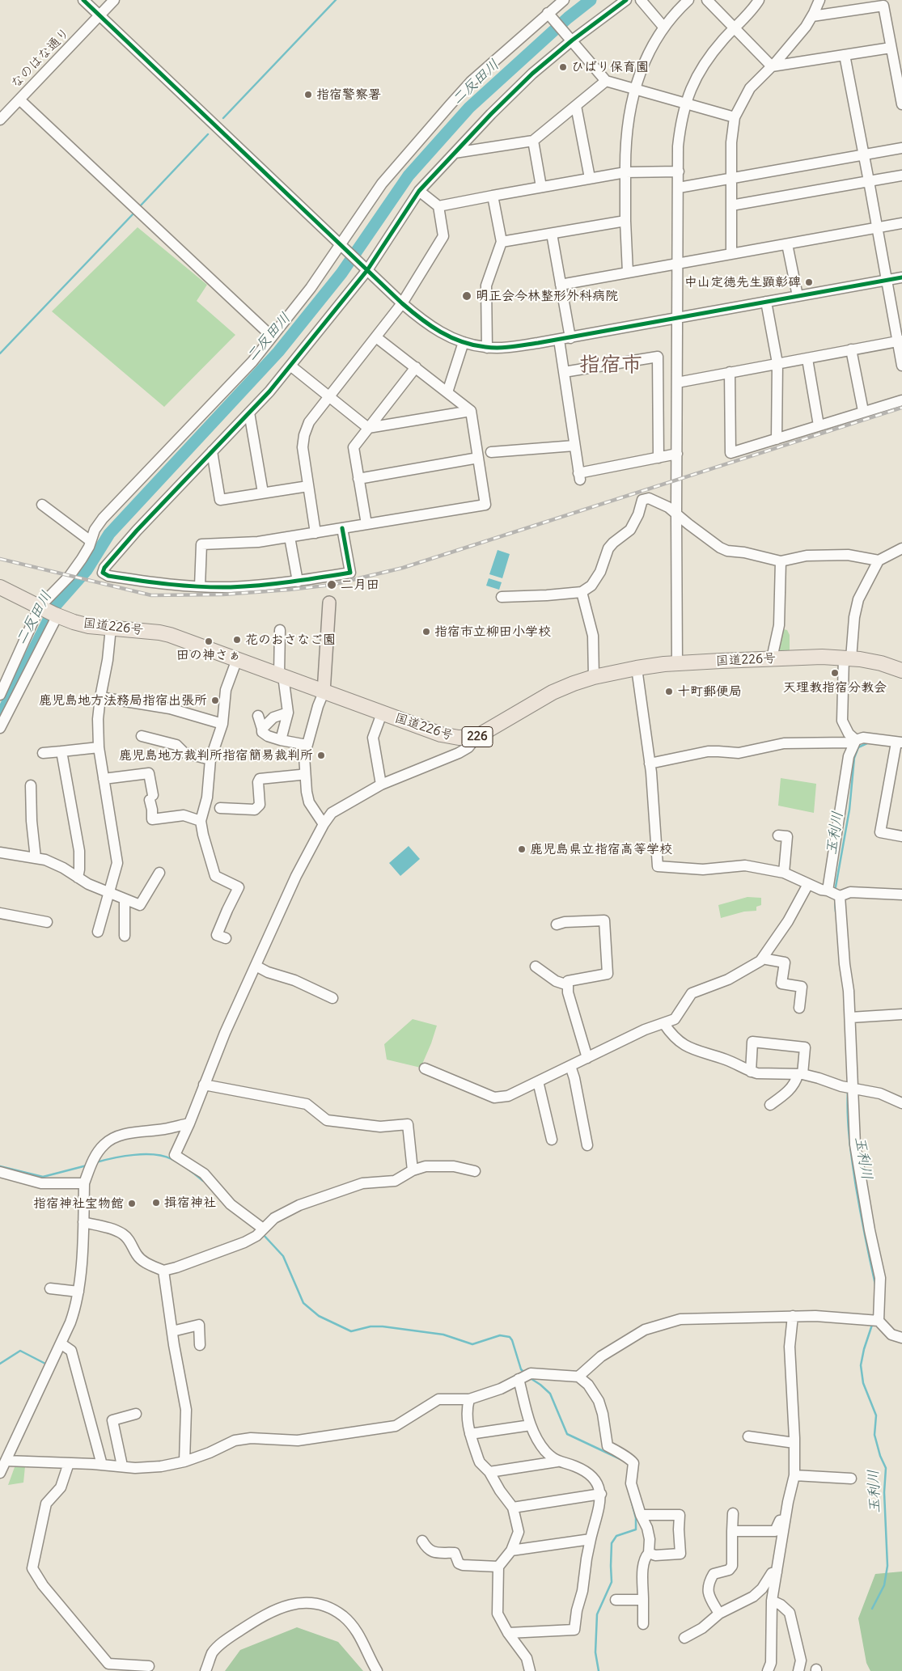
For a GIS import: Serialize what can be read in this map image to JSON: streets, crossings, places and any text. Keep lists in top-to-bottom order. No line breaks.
{"streets":{"highway":["国道226号","226"],"street":["なのはな通り"]},"districts":["指宿市"],"water":["二反田川","玉利川"],"places":["ひばり保育園","指宿警察署","中山定徳先生顕彰碑","明正会今林整形外科病院","二月田","指宿市立柳田小学校","花のおさなご園","田の神さぁ","天理教指宿分教会","十町郵便局","鹿児島地方法務局指宿出張所","鹿児島地方裁判所指宿簡易裁判所","鹿児島県立指宿高等学校","揖宿神社","指宿神社宝物館"]}
